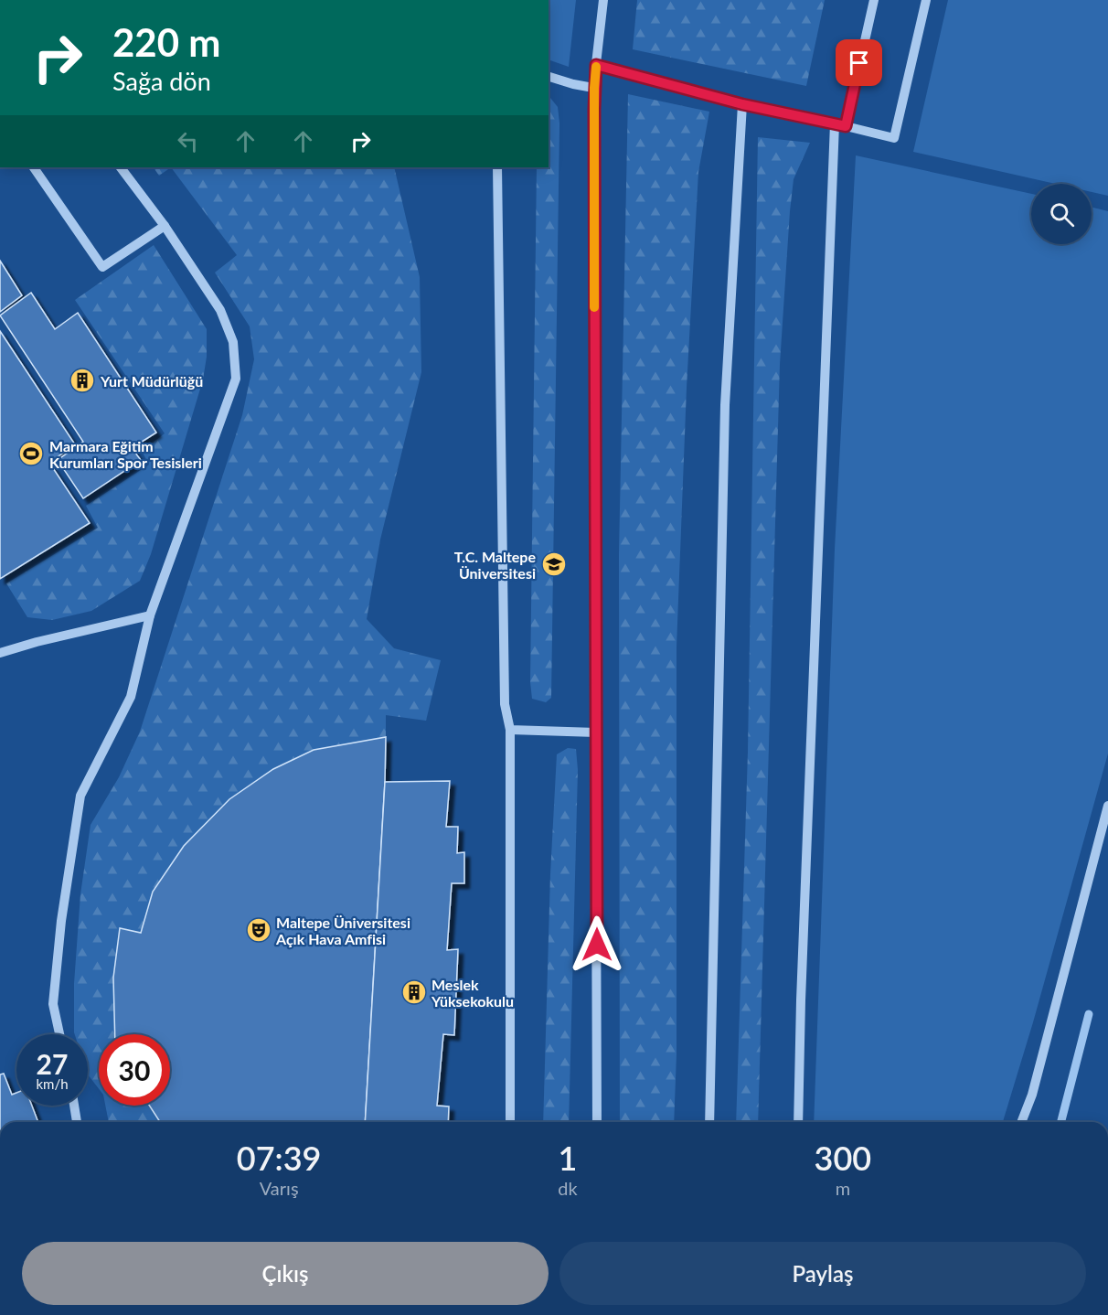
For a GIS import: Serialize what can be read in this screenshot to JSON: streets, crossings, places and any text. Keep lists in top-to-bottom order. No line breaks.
{"places":{"building":["Yurt Müdürlüğü","Meslek Yüksekokulu"],"sports":["Marmara Eğitim Kurumları Spor Tesisleri"],"school or university":["T.C. Maltepe Üniversitesi"],"theatre":["Maltepe Üniversitesi Açık Hava Amfisi"]},"page":{"turn":["220 m","Sağa dön"],"speed":"27 km/h","limit":"30","eta":["07:39","Varış","1","dk","300","m"],"buttons":["Çıkış","Paylaş"]}}
